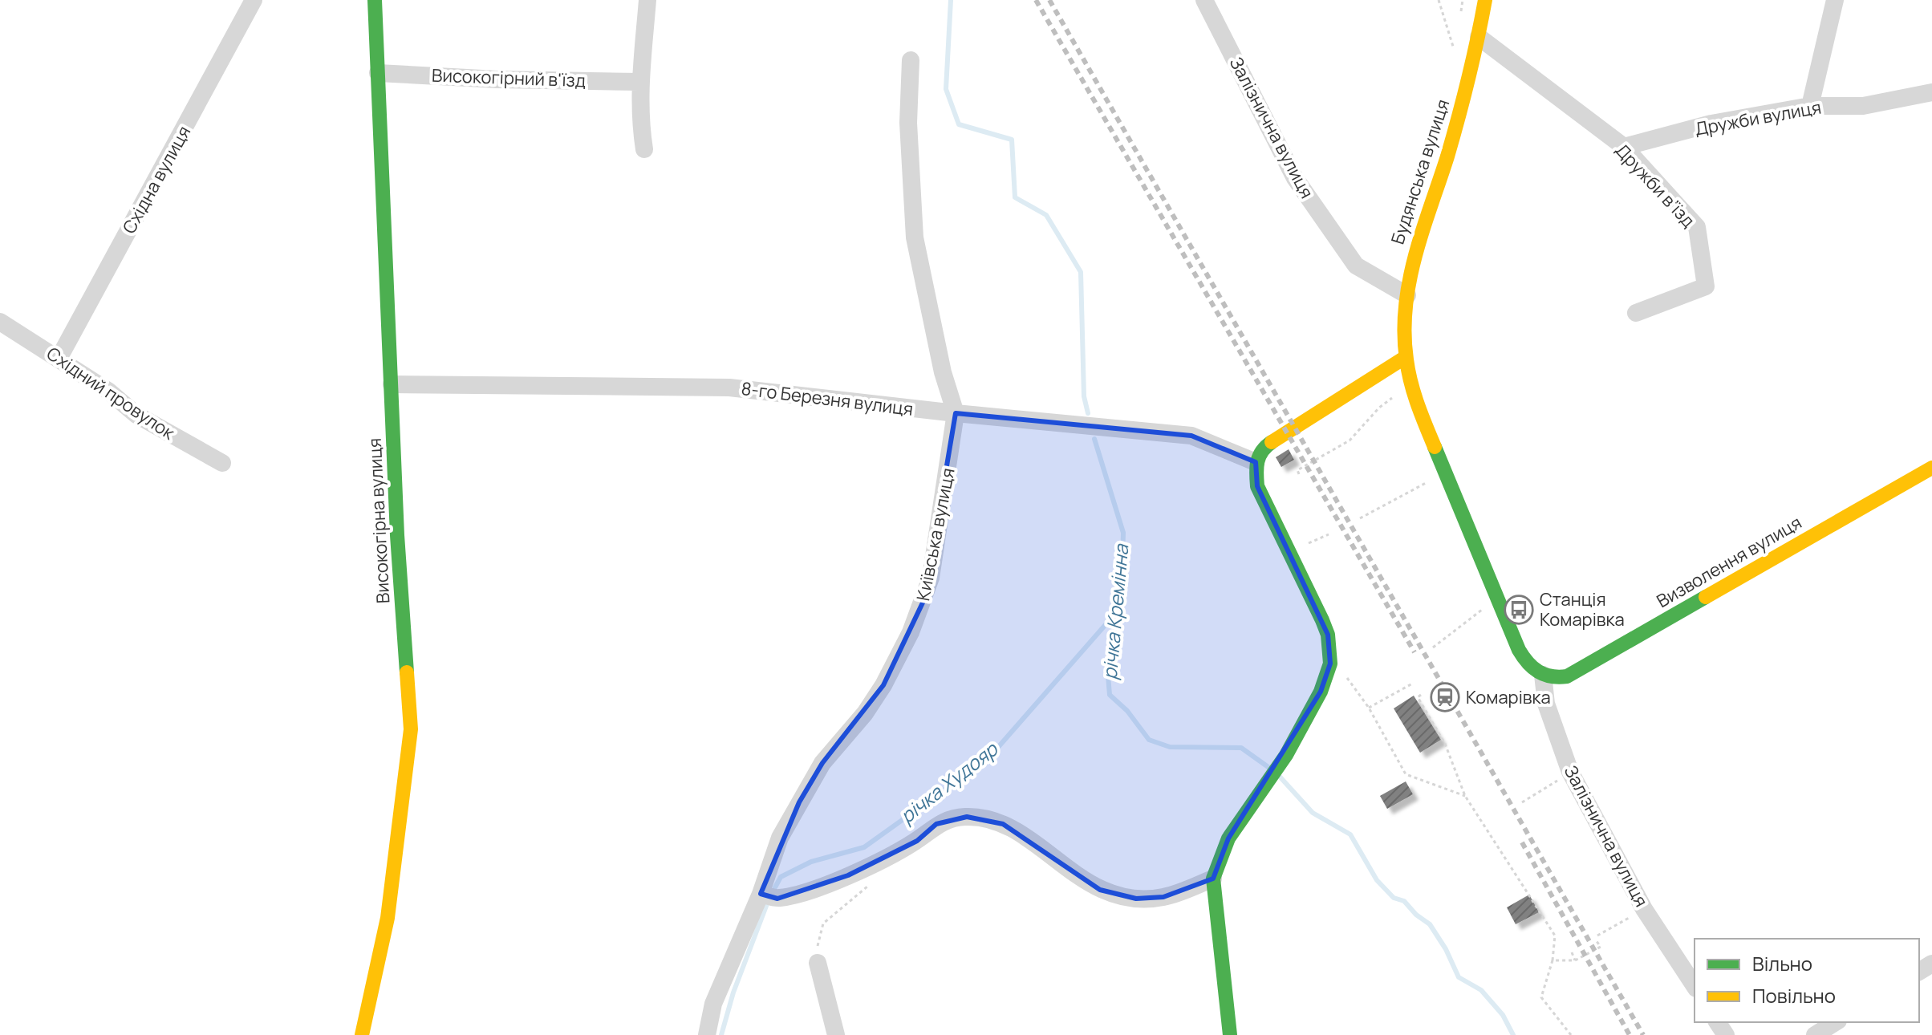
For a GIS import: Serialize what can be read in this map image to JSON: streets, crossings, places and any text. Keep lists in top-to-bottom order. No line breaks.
{"streets":{"street":["Високогірний в'їзд","Дружби вулиця","Залізнична вулиця","Будянська вулиця","Східна вулиця","Дружби в’їзд","Східний провулок","8-го Березня вулиця","Високогірна вулиця","Київська вулиця","Визволення вулиця"]},"crossings":[["Високогірний в'їзд","Високогірна вулиця"],["Дружби вулиця","Дружби в’їзд"],["Залізнична вулиця","Будянська вулиця"],["Залізнична вулиця","Визволення вулиця"],["Будянська вулиця","Дружби в’їзд"],["Східна вулиця","Східний провулок"],["8-го Березня вулиця","Високогірна вулиця"],["8-го Березня вулиця","Київська вулиця"]],"water":["річка Кремінна","річка Худояр"],"places":{"bus stop":["Станція Комарівка"],"station":["Комарівка"]},"legend":["Вільно","Повільно"]}
